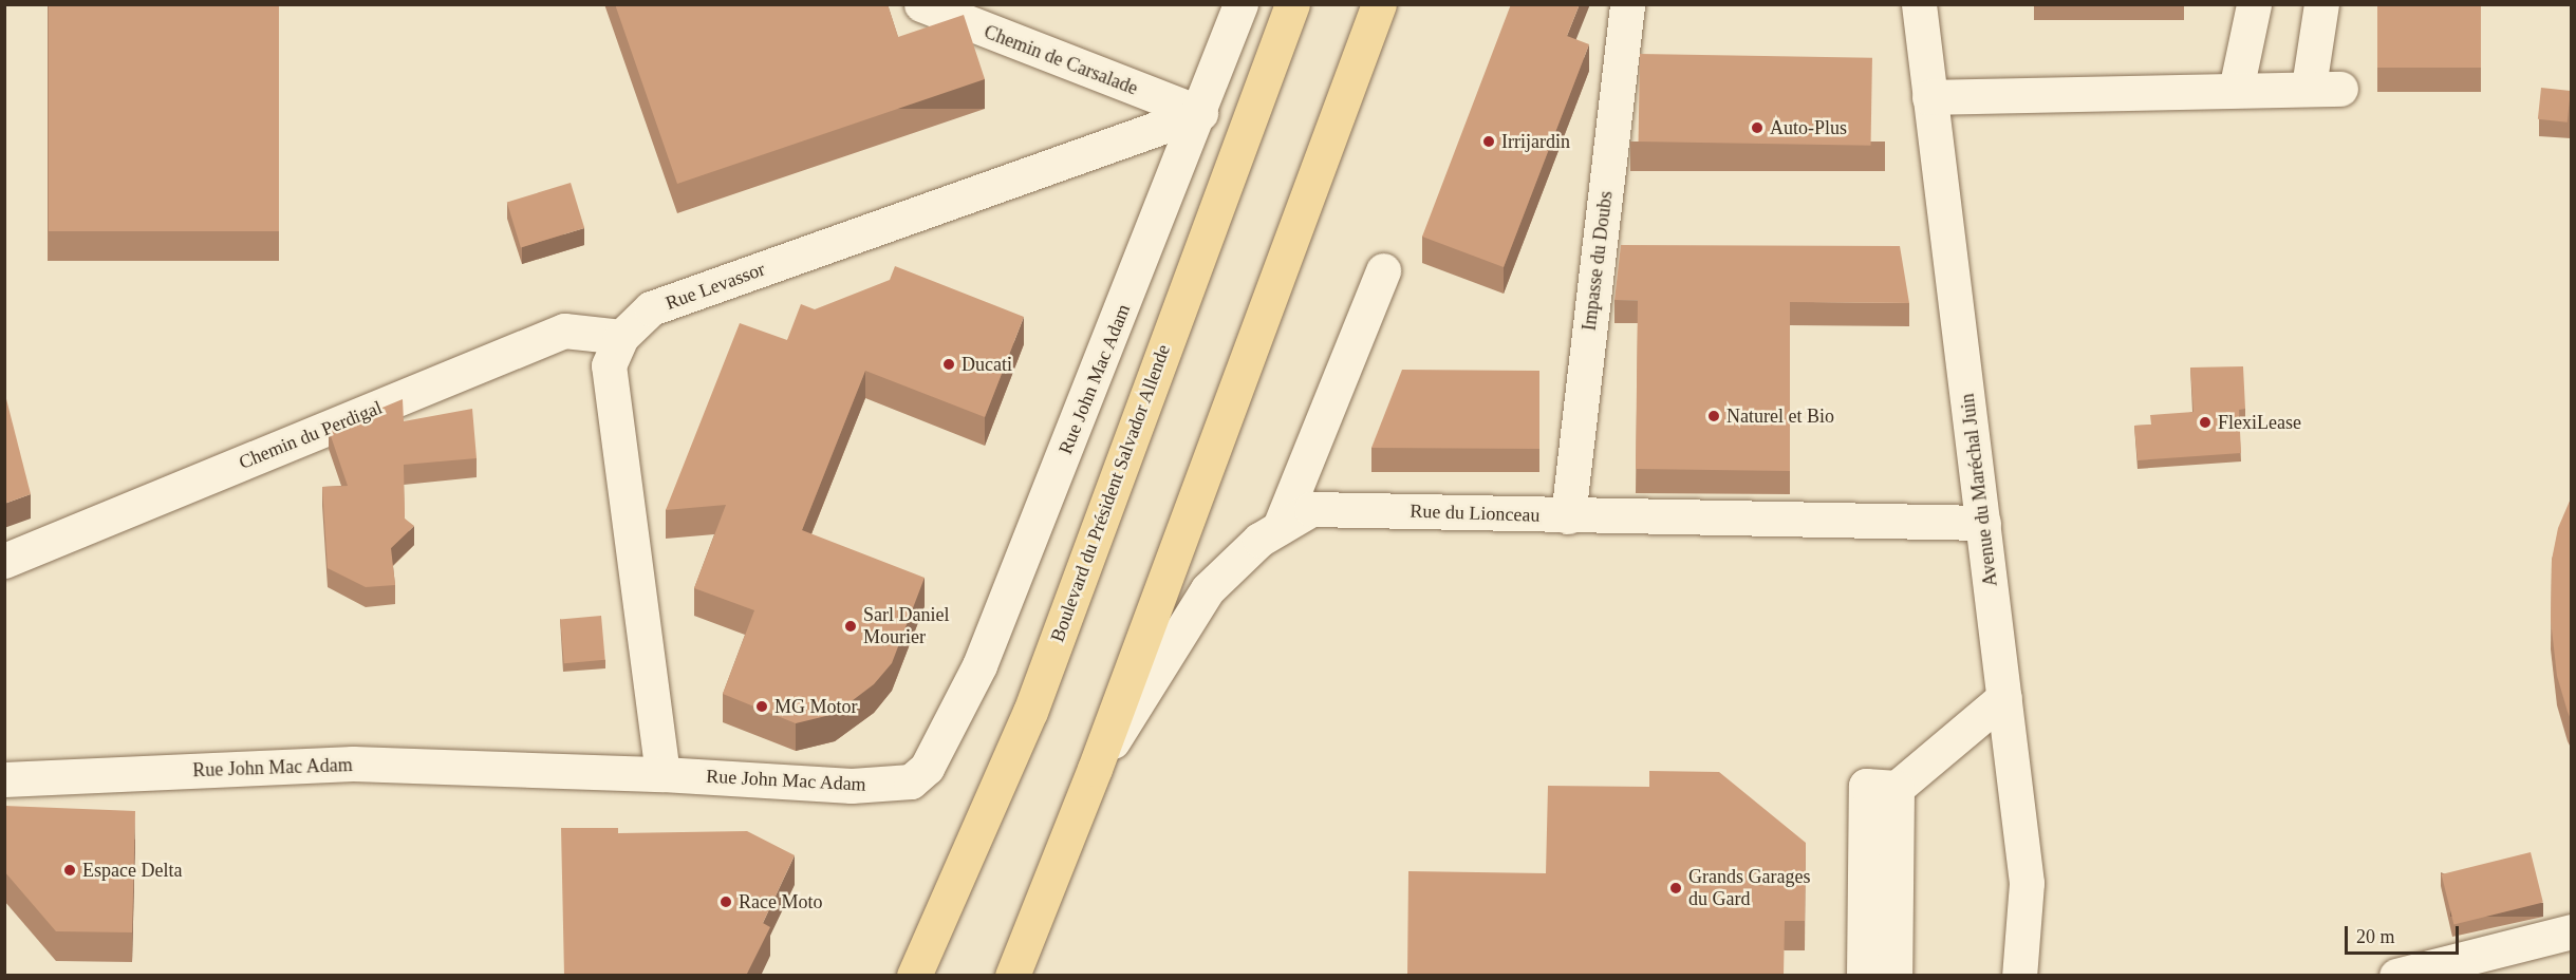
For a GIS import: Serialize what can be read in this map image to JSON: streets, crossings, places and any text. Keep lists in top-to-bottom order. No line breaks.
{"streets":{"main road":["Boulevard du Président Salvador Allende"],"street":["Chemin de Carsalade","Impasse du Doubs","Rue Levassor","Rue John Mac Adam","Chemin du Perdigal","Avenue du Maréchal Juin","Rue du Lionceau"]},"crossings":[["Chemin de Carsalade","Rue Levassor"],["Chemin de Carsalade","Rue John Mac Adam"],["Impasse du Doubs","Rue du Lionceau"],["Rue Levassor","Rue John Mac Adam"],["Rue Levassor","Chemin du Perdigal"],["Avenue du Maréchal Juin","Rue du Lionceau"]],"places":["Auto-Plus","Irrijardin","Ducati","Naturel et Bio","FlexiLease","Sarl Daniel Mourier","MG Motor","Espace Delta","Grands Garages du Gard","Race Moto"],"scale_bar":"20 m"}
